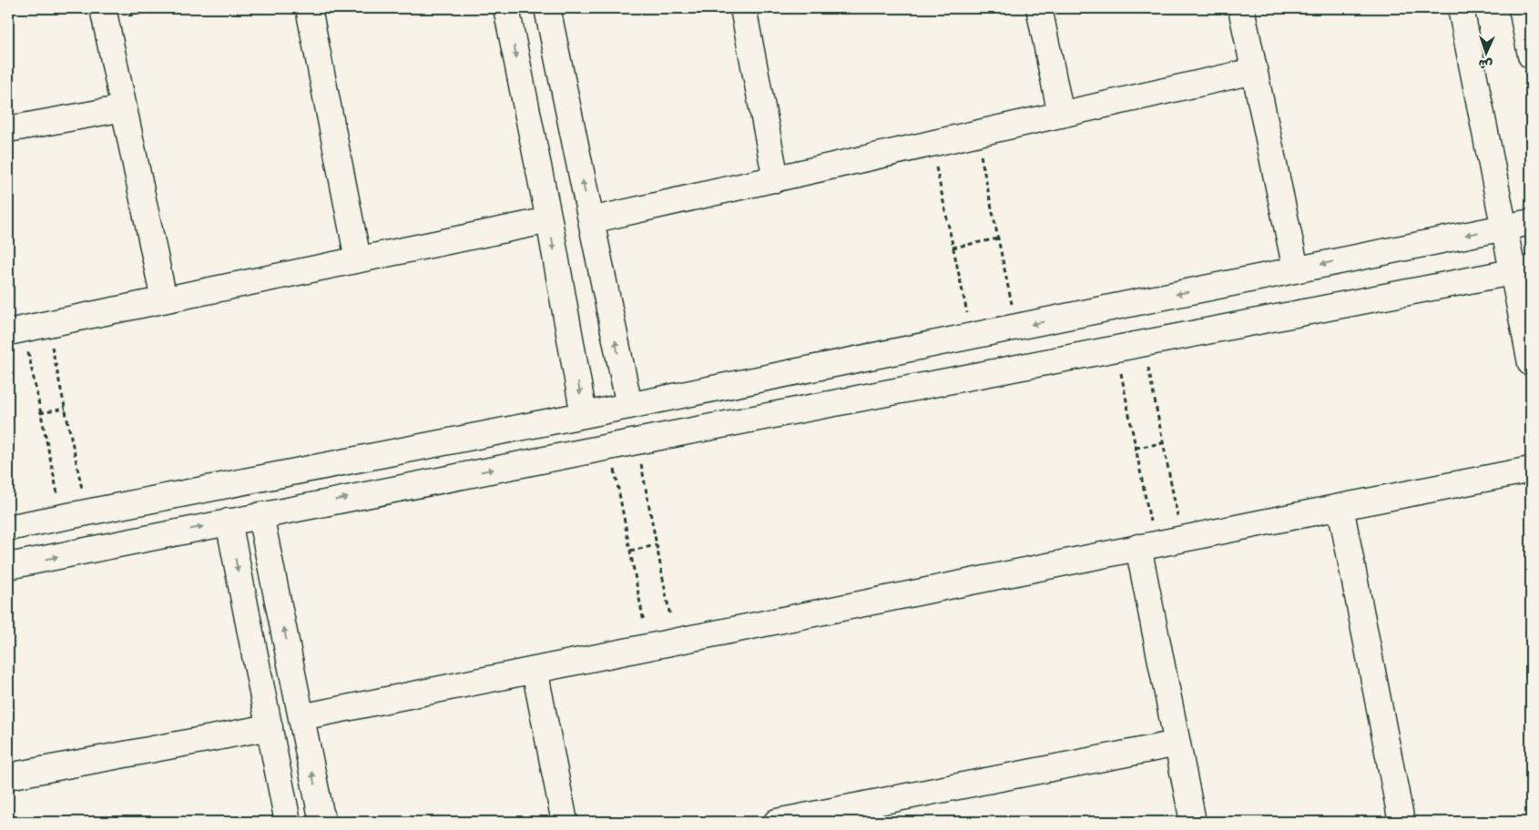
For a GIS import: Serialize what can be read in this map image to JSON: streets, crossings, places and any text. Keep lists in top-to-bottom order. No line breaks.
{"north":"bottom"}
